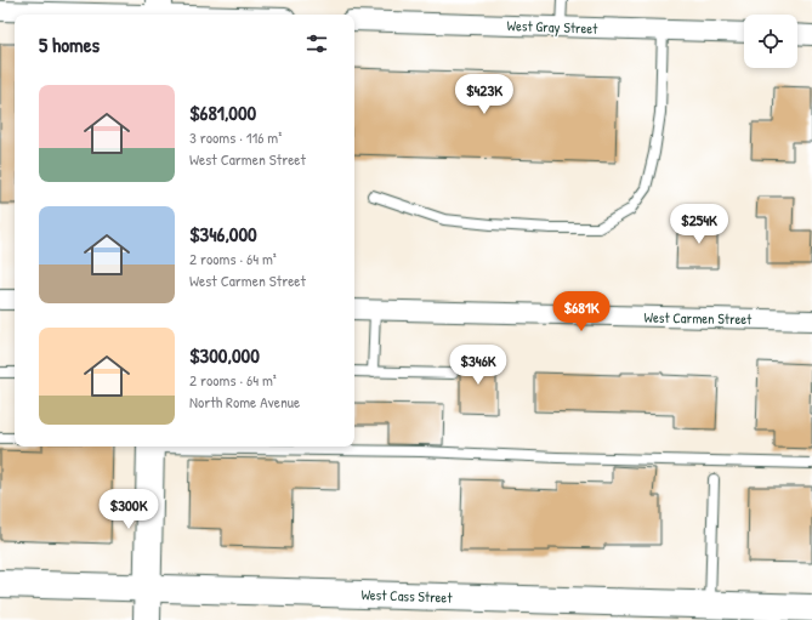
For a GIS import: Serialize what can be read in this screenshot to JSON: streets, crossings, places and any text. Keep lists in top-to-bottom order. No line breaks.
{"streets":{"street":["West Gray Street","West Carmen Street","West Cass Street"]},"page":{"heading":"5 homes","list":[{"name":"$681,000","note":"3 rooms · 116 m² · West Carmen Street"},{"name":"$346,000","note":"2 rooms · 64 m² · West Carmen Street"},{"name":"$300,000","note":"2 rooms · 64 m² · North Rome Avenue"}],"price":["$423K","$254K","$681K","$346K","$300K"]}}
